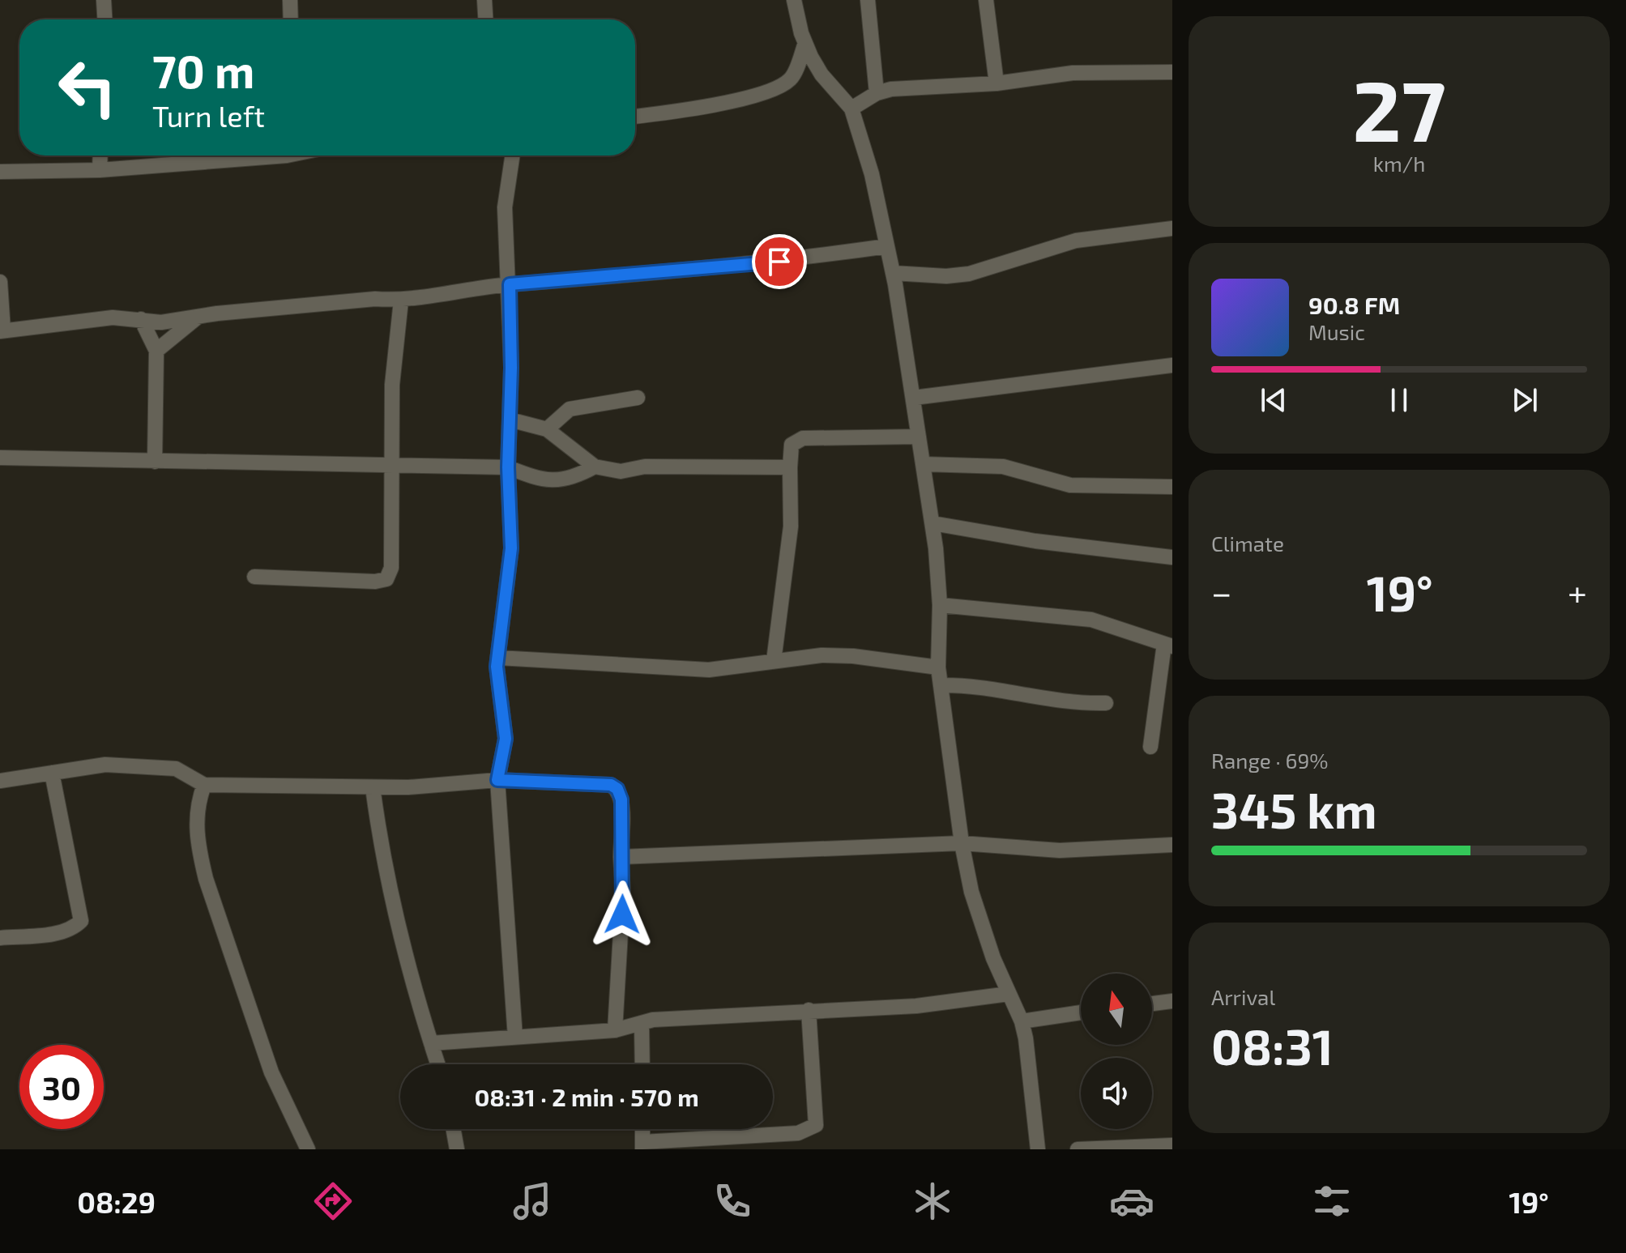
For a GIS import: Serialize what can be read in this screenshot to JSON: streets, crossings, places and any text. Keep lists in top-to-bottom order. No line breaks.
{"north":"top","page":{"tile":[["27","km/h"],"Climate",["Range · 69%","345 km"],["Arrival","08:31"]],"turn":["70 m","Turn left"],"song":["90.8 FM","Music"],"heat":["−","19°","+"],"limit":"30","trip":"08:31 · 2 min · 570 m","tabs":["08:29","19°"]}}
